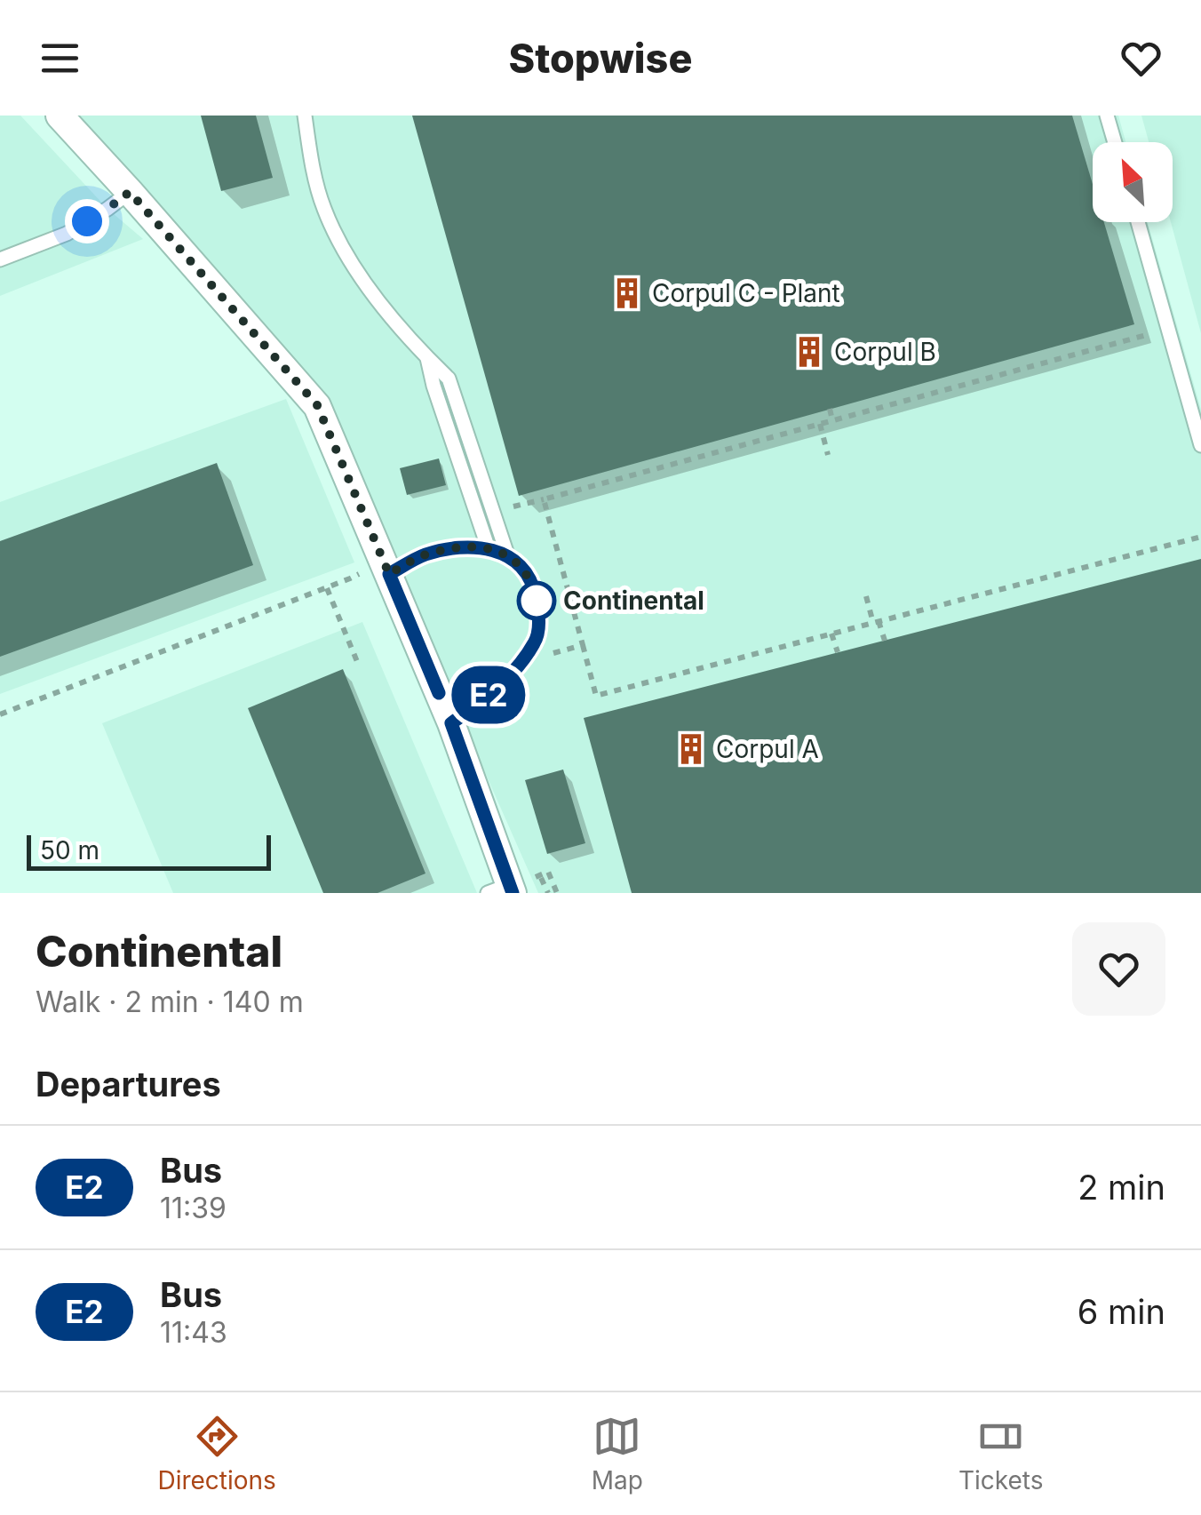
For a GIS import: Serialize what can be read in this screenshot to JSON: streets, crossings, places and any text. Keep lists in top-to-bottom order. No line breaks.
{"places":{"building":["Corpul C - Plant","Corpul B","Corpul A"],"other":["Continental"]},"lines":["bus line E2"],"scale_bar":"50 m","north":"top left","page":{"header":"Stopwise","on_map":"E2","scale":"50 m","heading":[["Continental","Walk · 2 min · 140 m"],"Departures"],"list":[{"mark":"E2","name":"Bus","note":"11:39","value":"2 min"},{"mark":"E2","name":"Bus","note":"11:43","value":"6 min"}],"tabs":["Directions","Map","Tickets"]}}
